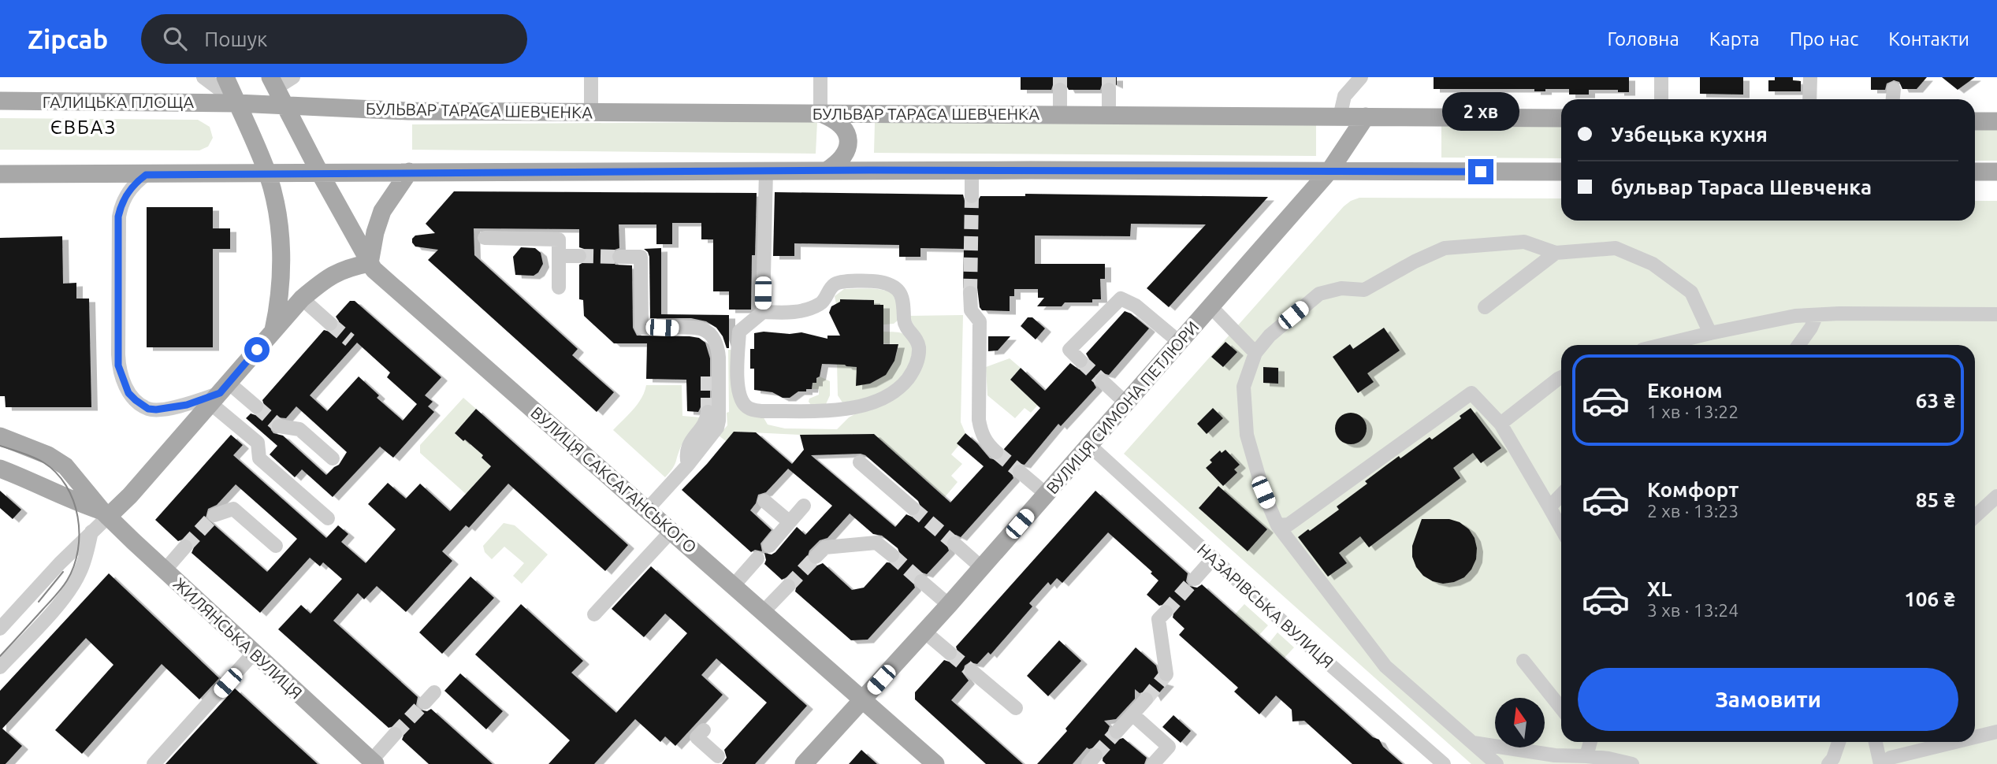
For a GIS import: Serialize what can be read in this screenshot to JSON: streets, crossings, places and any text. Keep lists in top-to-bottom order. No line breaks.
{"streets":{"main road":["ГАЛИЦЬКА ПЛОЩА","БУЛЬВАР ТАРАСА ШЕВЧЕНКА","ВУЛИЦЯ СИМОНА ПЕТЛЮРИ","ВУЛИЦЯ САКСАГАНСЬКОГО","ЖИЛЯНСЬКА ВУЛИЦЯ"],"street":["НАЗАРІВСЬКА ВУЛИЦЯ"]},"crossings":[["ГАЛИЦЬКА ПЛОЩА","БУЛЬВАР ТАРАСА ШЕВЧЕНКА"],["БУЛЬВАР ТАРАСА ШЕВЧЕНКА","ВУЛИЦЯ СИМОНА ПЕТЛЮРИ"],["ВУЛИЦЯ СИМОНА ПЕТЛЮРИ","ВУЛИЦЯ САКСАГАНСЬКОГО"],["ВУЛИЦЯ СИМОНА ПЕТЛЮРИ","НАЗАРІВСЬКА ВУЛИЦЯ"]],"districts":["ЄВБАЗ"],"north":"top","page":{"header":"Zipcab","search":"Пошук","nav":["Головна","Карта","Про нас","Контакти"],"bubble":"2 хв","banner":["Узбецька кухня","бульвар Тараса Шевченка"],"list":[{"name":"Економ","note":"1 хв · 13:22","value":"63 ₴"},{"name":"Комфорт","note":"2 хв · 13:23","value":"85 ₴"},{"name":"XL","note":"3 хв · 13:24","value":"106 ₴"}],"buttons":"Замовити"}}
